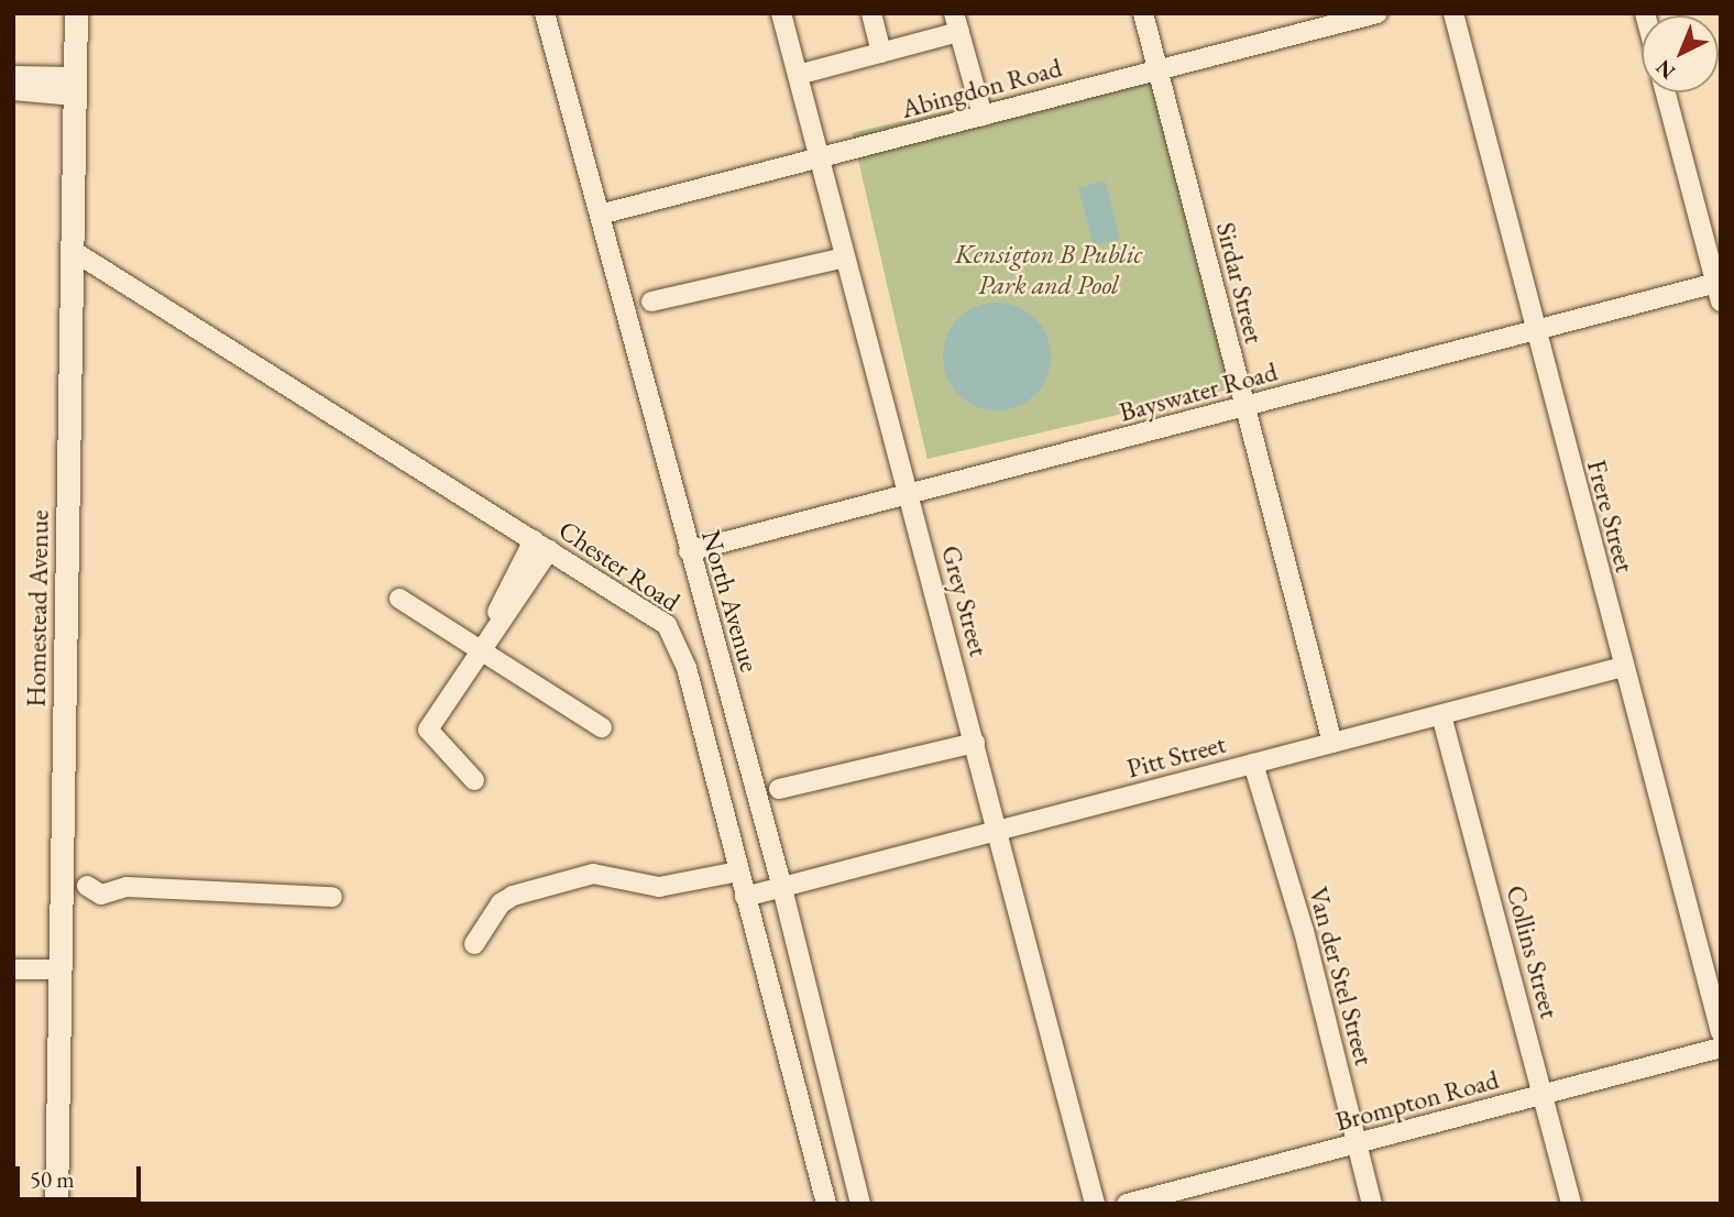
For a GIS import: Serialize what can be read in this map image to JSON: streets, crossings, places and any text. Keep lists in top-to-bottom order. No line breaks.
{"streets":{"street":["Abingdon Road","Sirdar Street","Bayswater Road","Frere Street","Chester Road","North Avenue","Grey Street","Homestead Avenue","Pitt Street","Collins Street","Van der Stel Street","Brompton Road"]},"crossings":[["Abingdon Road","Sirdar Street"],["Abingdon Road","North Avenue"],["Abingdon Road","Grey Street"],["Sirdar Street","Bayswater Road"],["Sirdar Street","Pitt Street"],["Bayswater Road","Frere Street"],["Bayswater Road","North Avenue"],["Bayswater Road","Grey Street"],["Frere Street","Pitt Street"],["Chester Road","Homestead Avenue"],["Chester Road","Pitt Street"],["North Avenue","Pitt Street"],["Grey Street","Pitt Street"],["Pitt Street","Collins Street"],["Pitt Street","Van der Stel Street"],["Collins Street","Brompton Road"],["Van der Stel Street","Brompton Road"]],"parks":["Kensigton B Public Park and Pool"],"scale_bar":"50 m","north":"bottom left"}
